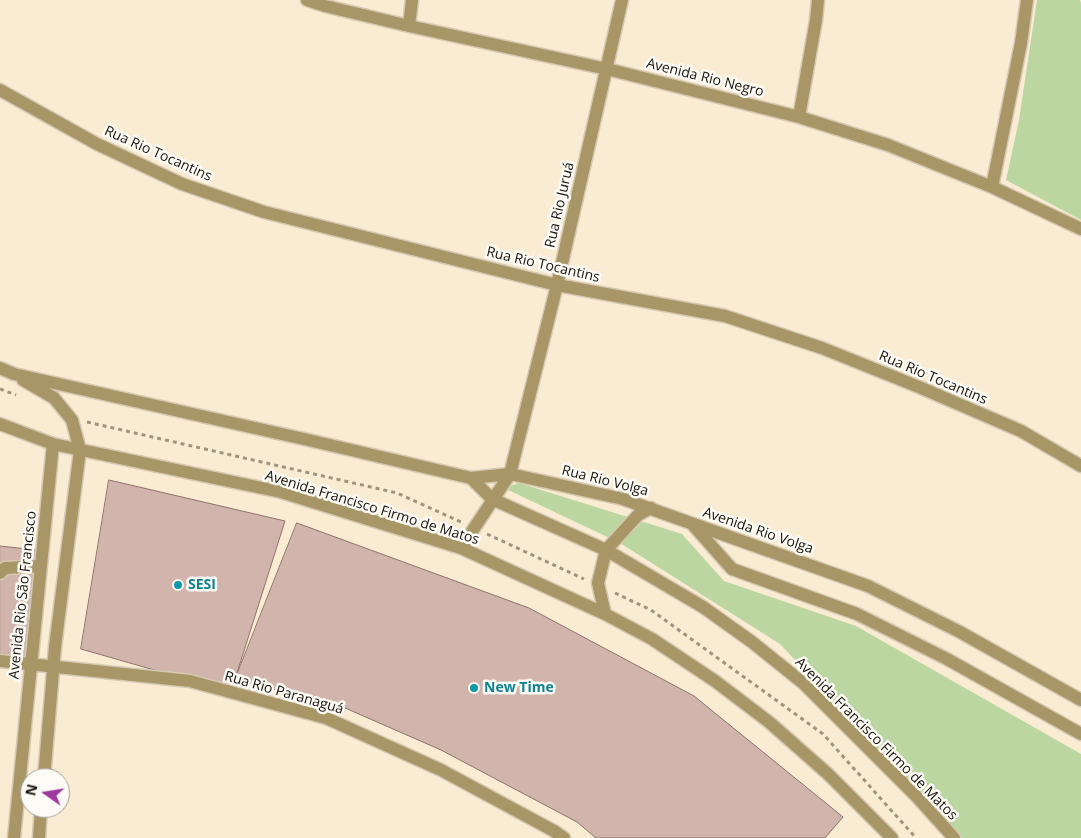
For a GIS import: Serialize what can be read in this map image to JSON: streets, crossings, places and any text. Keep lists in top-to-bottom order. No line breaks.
{"streets":{"street":["Avenida Rio Negro","Rua Rio Tocantins","Rua Rio Juruá","Rua Rio Volga","Avenida Francisco Firmo de Matos","Avenida Rio Volga","Avenida Rio São Francisco","Rua Rio Paranaguá"]},"crossings":[["Avenida Rio Negro","Rua Rio Juruá"],["Rua Rio Tocantins","Rua Rio Juruá"],["Rua Rio Juruá","Rua Rio Volga"],["Rua Rio Volga","Avenida Rio Volga"],["Avenida Francisco Firmo de Matos","Avenida Rio São Francisco"],["Avenida Rio São Francisco","Rua Rio Paranaguá"]],"places":["SESI","New Time"],"north":"left"}
